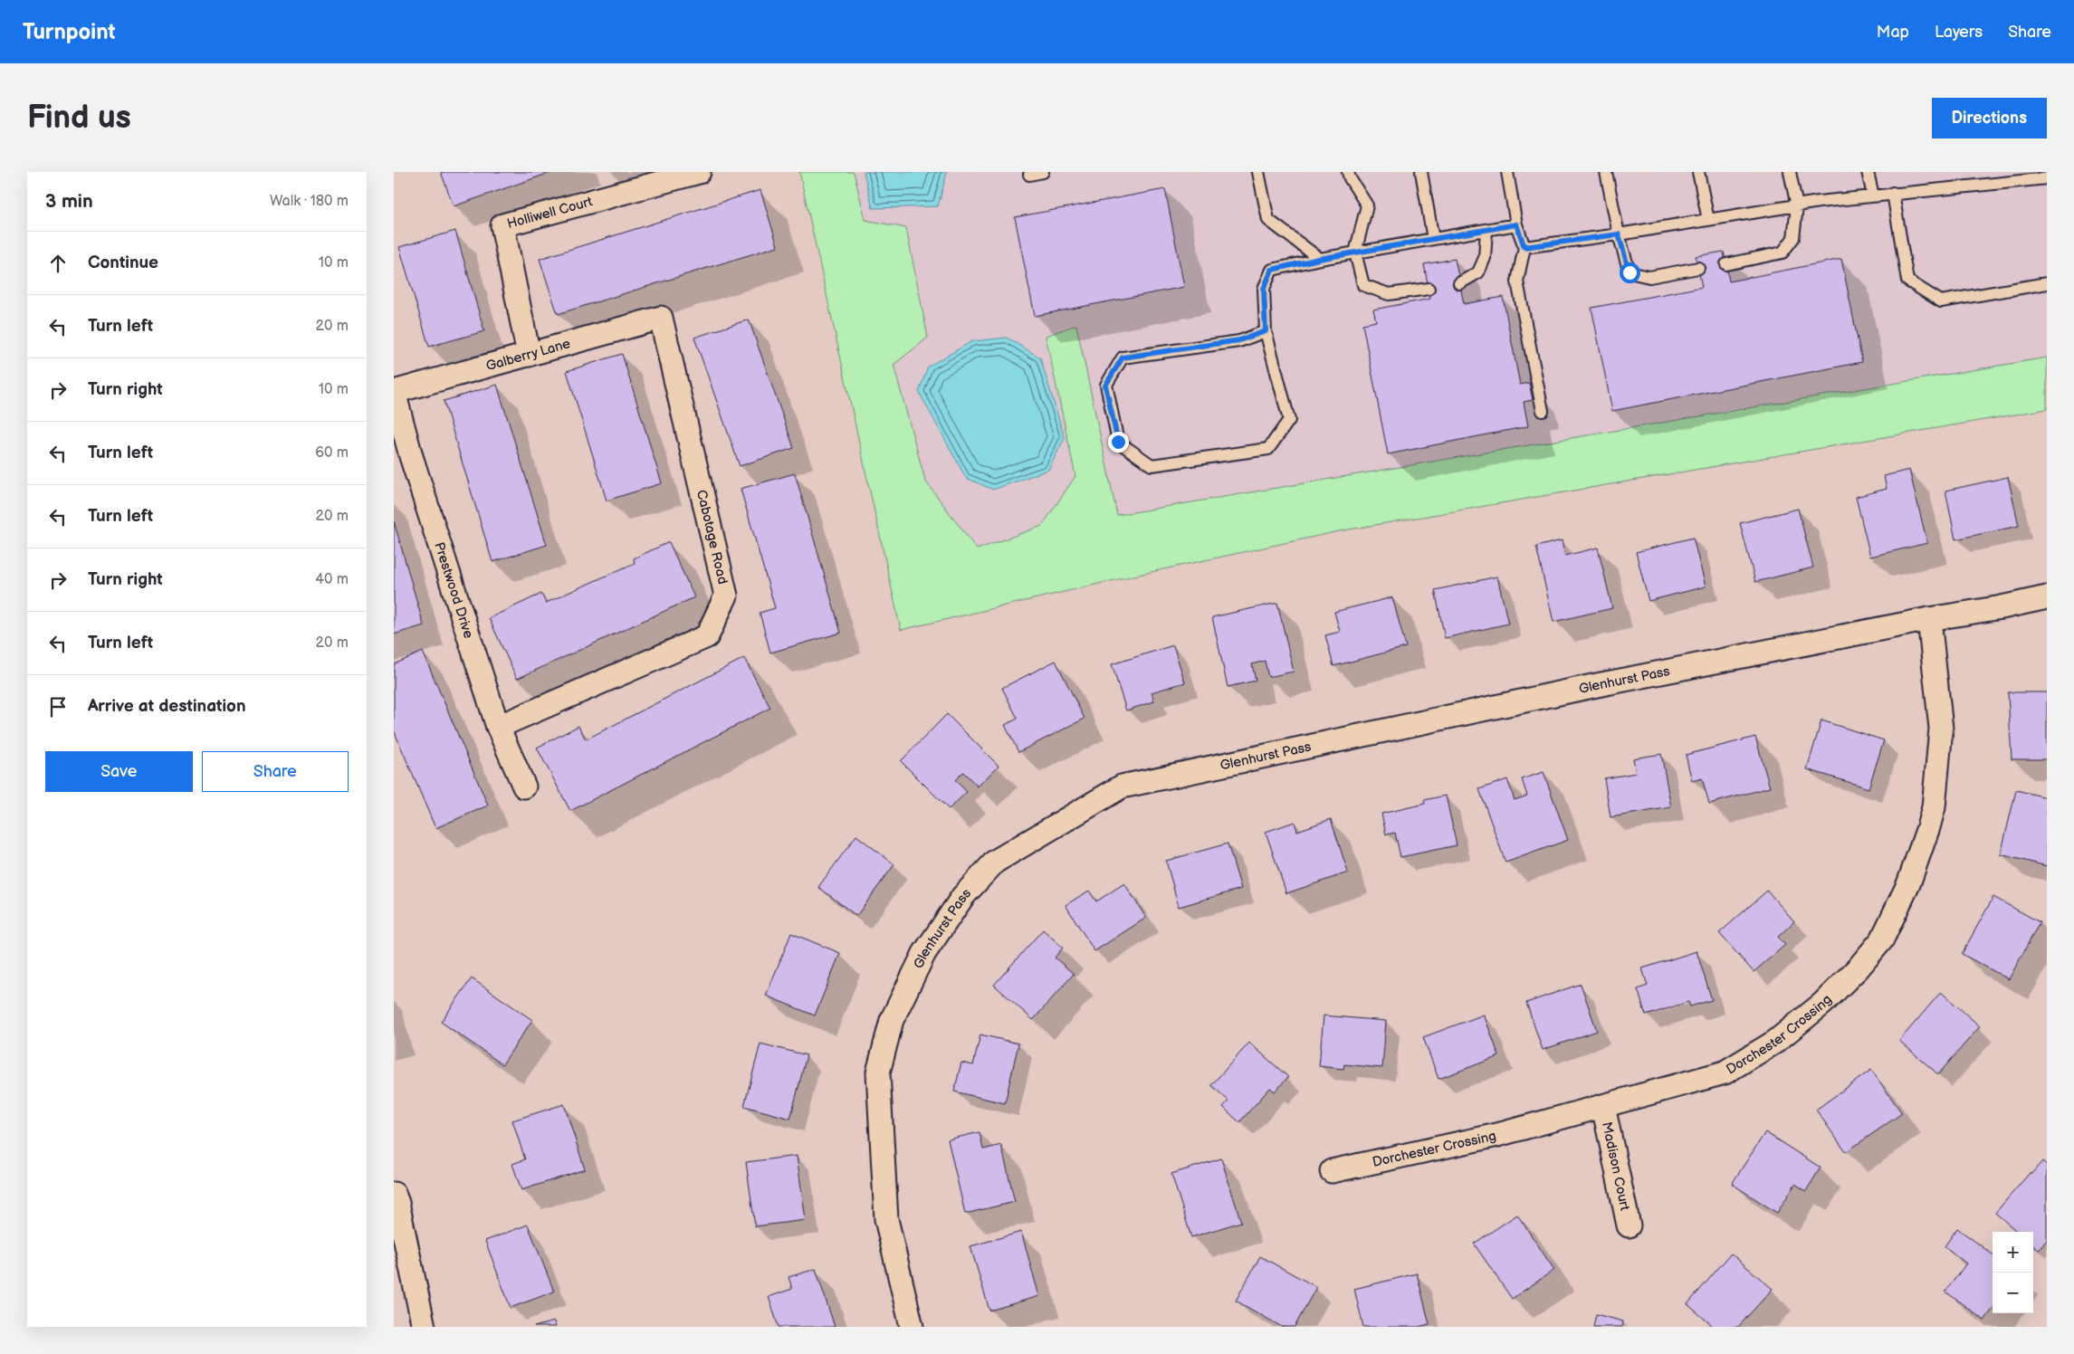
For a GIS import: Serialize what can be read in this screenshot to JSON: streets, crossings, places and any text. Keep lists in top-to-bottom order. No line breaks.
{"streets":{"street":["Holliwell Court","Galberry Lane","Cabotage Road","Prestwood Drive","Glenhurst Pass","Dorchester Crossing","Madison Court"]},"crossings":[["Holliwell Court","Galberry Lane"],["Galberry Lane","Cabotage Road"],["Galberry Lane","Prestwood Drive"],["Cabotage Road","Prestwood Drive"],["Glenhurst Pass","Dorchester Crossing"],["Dorchester Crossing","Madison Court"]],"page":{"header":"Turnpoint","nav":["Map","Layers","Share"],"buttons":["Directions",["Save","Share"]],"title":"Find us","heading":["3 min","Walk · 180 m"],"list":[["Continue","10 m"],["Turn left","20 m"],["Turn right","10 m"],["Turn left","60 m"],["Turn left","20 m"],["Turn right","40 m"],["Turn left","20 m"],"Arrive at destination"],"map_buttons":["+","−"]}}
